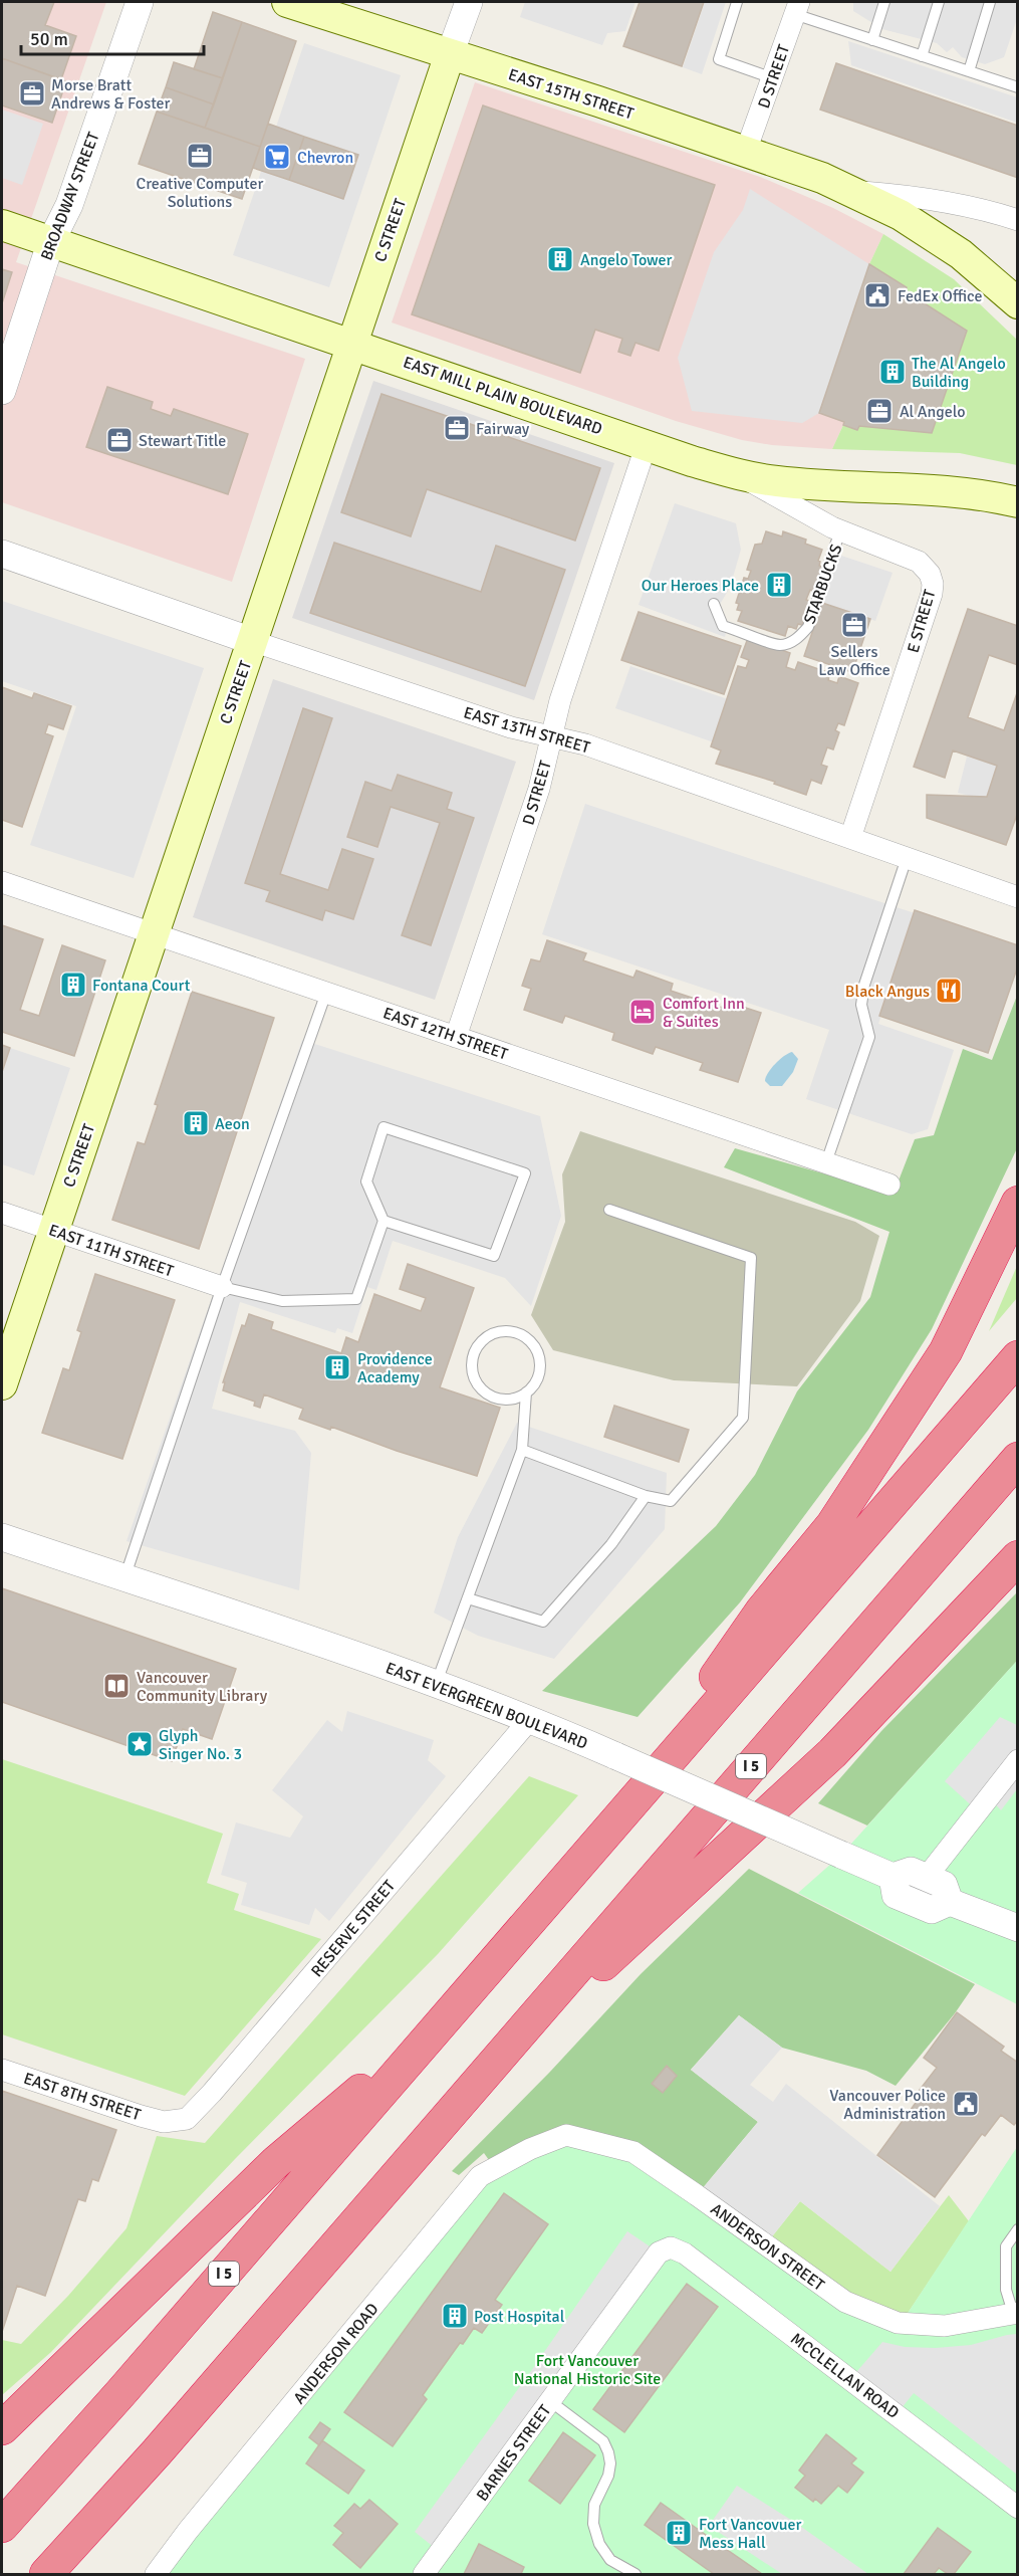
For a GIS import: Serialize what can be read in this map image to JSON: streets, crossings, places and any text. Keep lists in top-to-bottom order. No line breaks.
{"streets":{"highway":["I 5"],"main road":["EAST 15TH STREET","C STREET","EAST MILL PLAIN BOULEVARD"],"street":["D STREET","BROADWAY STREET","E STREET","EAST 13TH STREET","EAST 12TH STREET","EAST 11TH STREET","EAST EVERGREEN BOULEVARD","RESERVE STREET","EAST 8TH STREET","ANDERSON STREET","ANDERSON ROAD","MCCLELLAN ROAD","BARNES STREET"],"lane":["STARBUCKS"]},"crossings":[["D STREET","EAST 15TH STREET"],["D STREET","EAST MILL PLAIN BOULEVARD"],["D STREET","EAST 13TH STREET"],["D STREET","EAST 12TH STREET"],["EAST 15TH STREET","C STREET"],["BROADWAY STREET","EAST MILL PLAIN BOULEVARD"],["C STREET","EAST MILL PLAIN BOULEVARD"],["C STREET","EAST 13TH STREET"],["C STREET","EAST 12TH STREET"],["C STREET","EAST 11TH STREET"],["EAST MILL PLAIN BOULEVARD","E STREET"],["STARBUCKS","E STREET"],["E STREET","EAST 13TH STREET"],["EAST EVERGREEN BOULEVARD","RESERVE STREET"],["RESERVE STREET","EAST 8TH STREET"],["ANDERSON STREET","ANDERSON ROAD"],["MCCLELLAN ROAD","BARNES STREET"]],"parks":["Fort Vancouver National Historic Site"],"places":{"office":["Morse Bratt Andrews & Foster","Creative Computer Solutions","Al Angelo","Fairway","Stewart Title","Sellers Law Office"],"supermarket":["Chevron"],"building":["Angelo Tower","The Al Angelo Building","Our Heroes Place","Fontana Court","Aeon","Providence Academy","Post Hospital","Fort Vancovuer Mess Hall"],"public building":["FedEx Office","Vancouver Police Administration"],"restaurant":["Black Angus"],"hotel":["Comfort Inn & Suites"],"library":["Vancouver Community Library"],"place":["Glyph Singer No. 3"]},"scale_bar":"50 m"}
